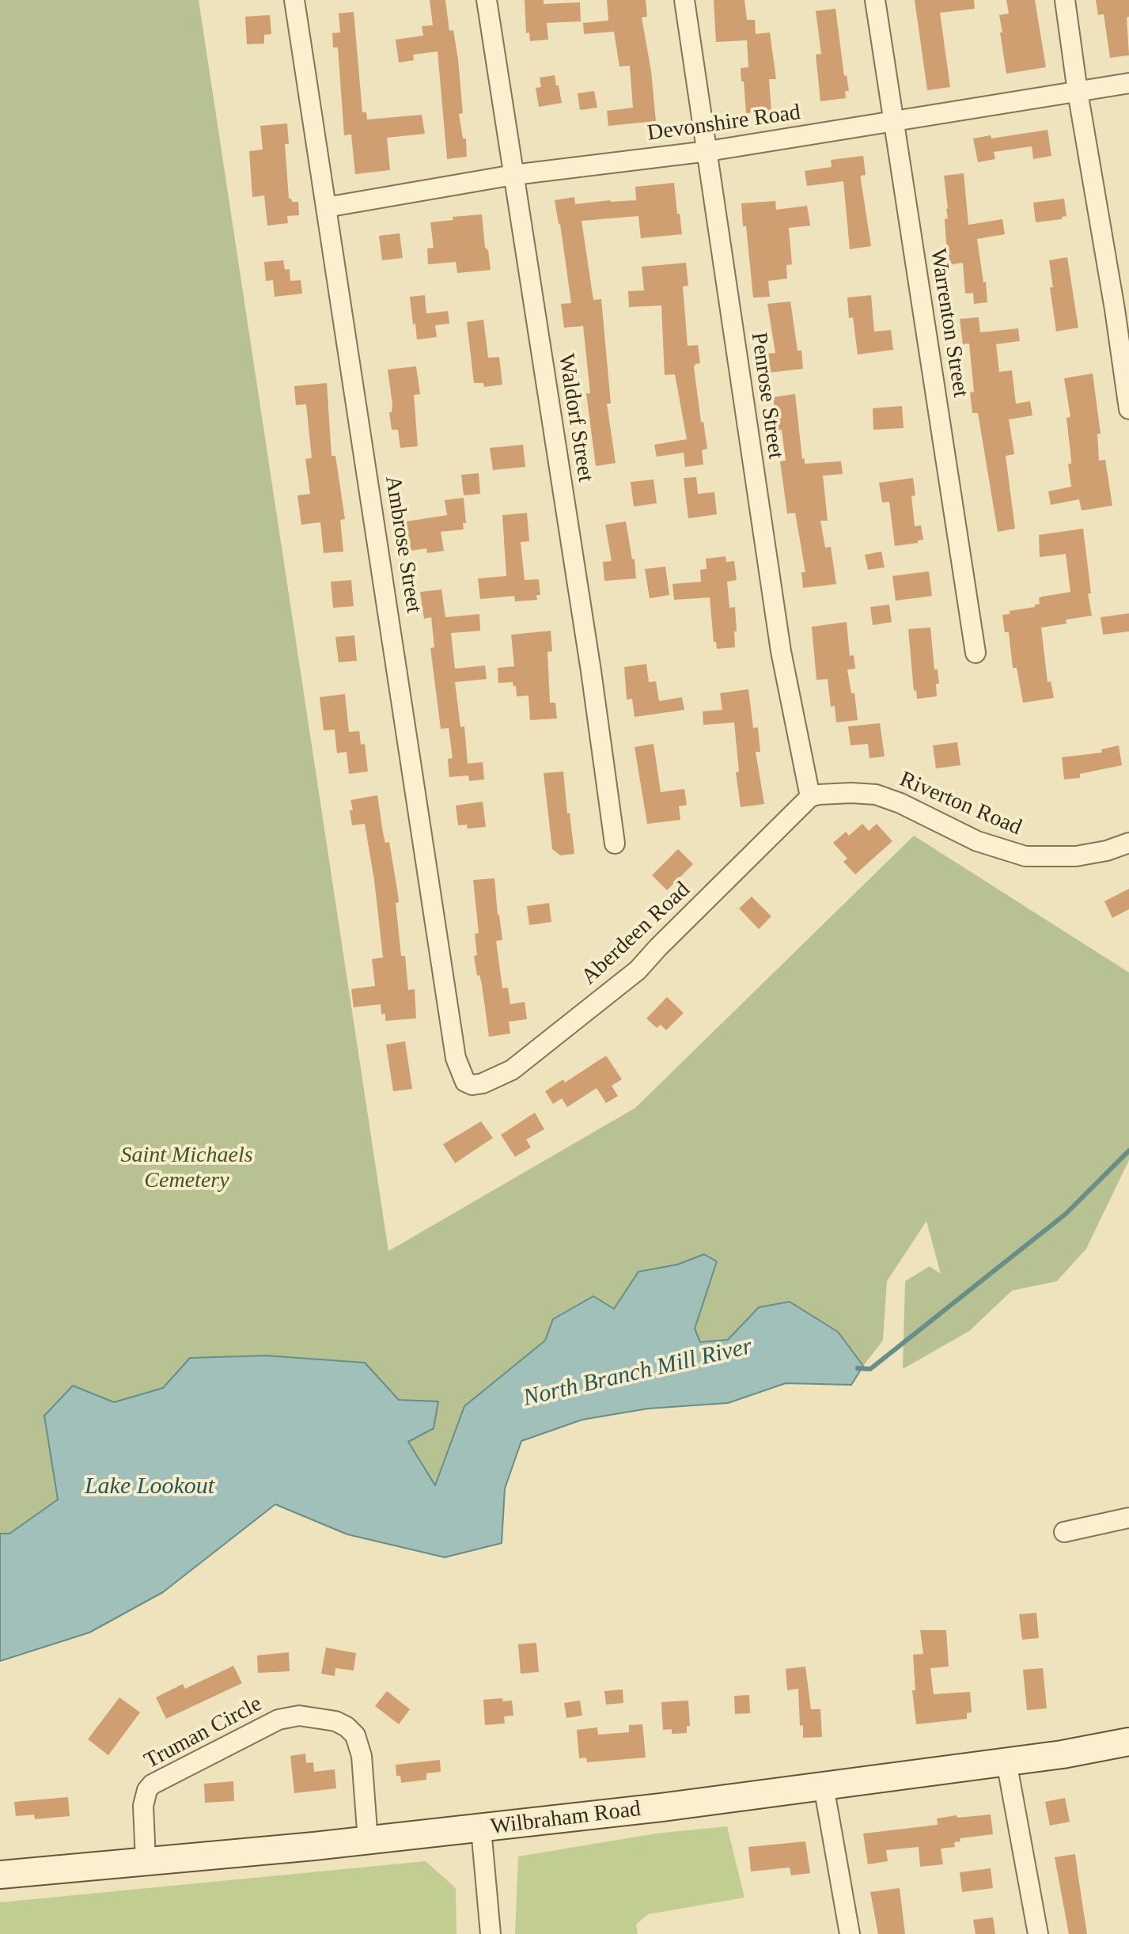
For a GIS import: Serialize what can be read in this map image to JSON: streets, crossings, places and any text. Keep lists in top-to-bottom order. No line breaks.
{"streets":{"main road":["Wilbraham Road"],"street":["Devonshire Road","Warrenton Street","Penrose Street","Waldorf Street","Ambrose Street","Riverton Road","Aberdeen Road","Truman Circle"]},"crossings":[["Devonshire Road","Warrenton Street"],["Devonshire Road","Penrose Street"],["Devonshire Road","Waldorf Street"],["Devonshire Road","Ambrose Street"],["Penrose Street","Riverton Road"],["Penrose Street","Aberdeen Road"],["Ambrose Street","Aberdeen Road"],["Riverton Road","Aberdeen Road"],["Truman Circle","Wilbraham Road"]],"water":["North Branch Mill River","Lake Lookout"],"parks":["Saint Michaels Cemetery"]}
